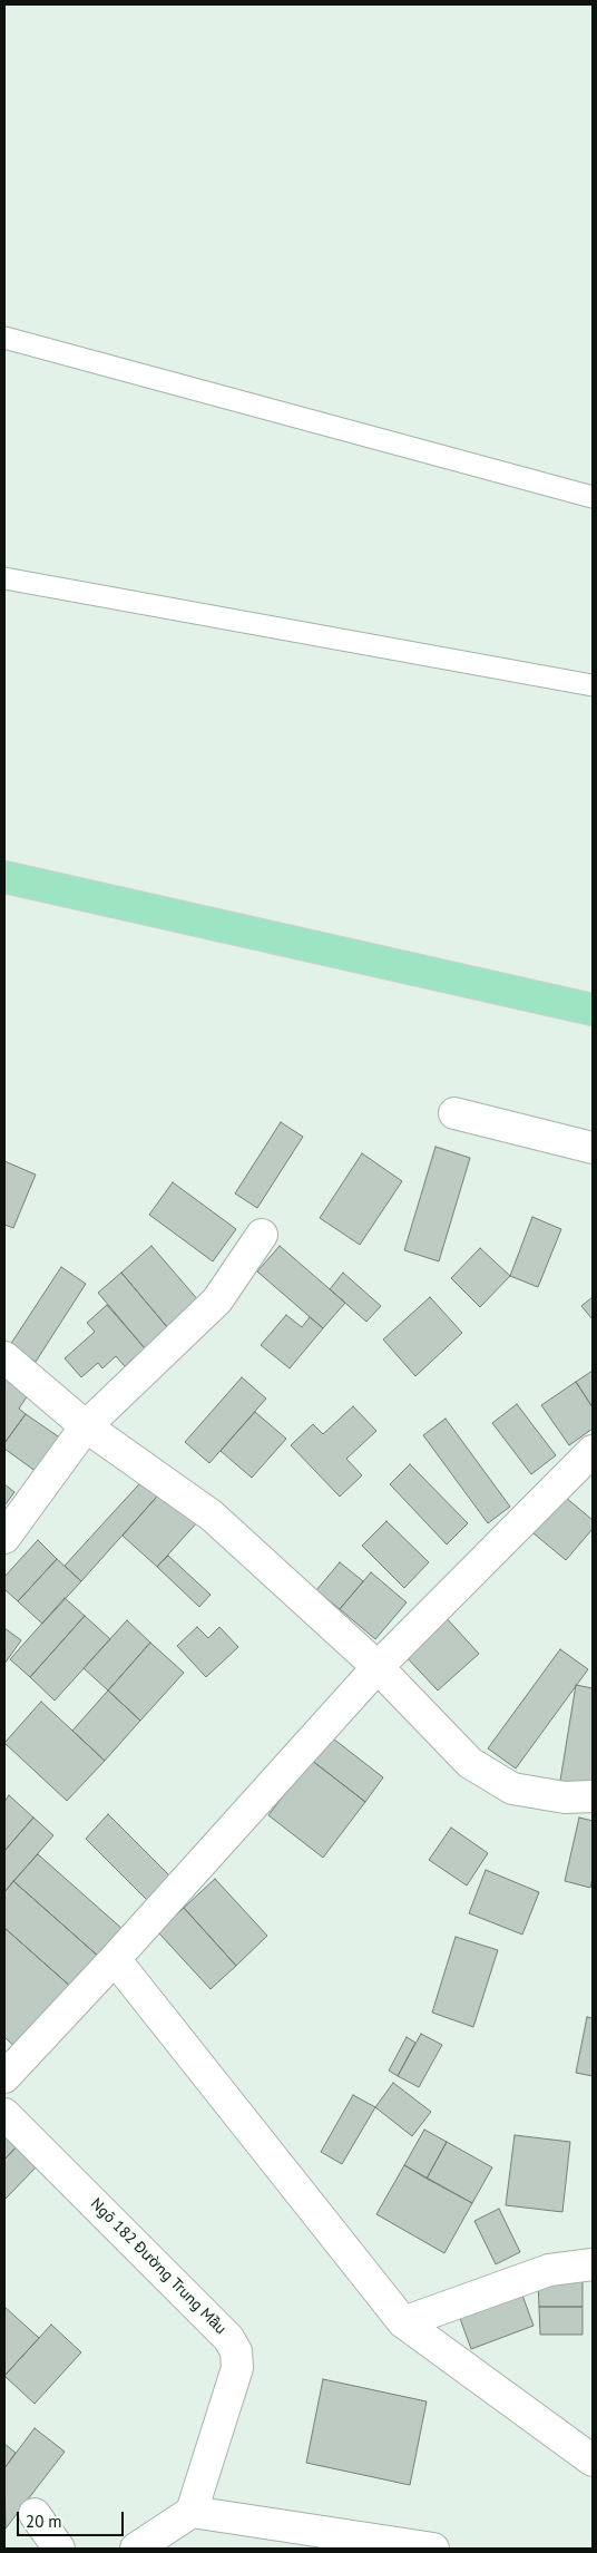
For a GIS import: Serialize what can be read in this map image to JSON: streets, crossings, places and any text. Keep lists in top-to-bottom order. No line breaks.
{"streets":{"street":["Ngõ 182 Đường Trung Mầu"]},"scale_bar":"20 m"}
